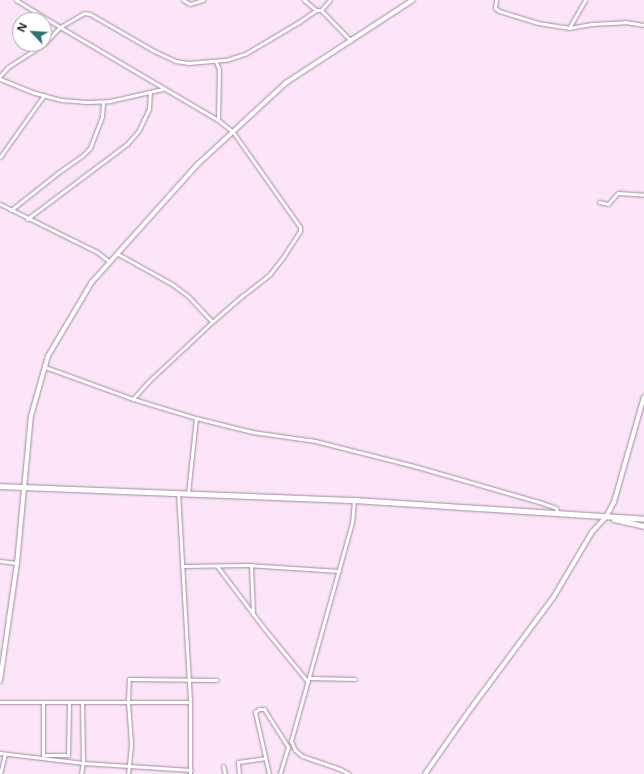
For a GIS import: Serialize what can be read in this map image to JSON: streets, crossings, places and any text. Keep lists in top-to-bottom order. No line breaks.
{"north":"top left"}
